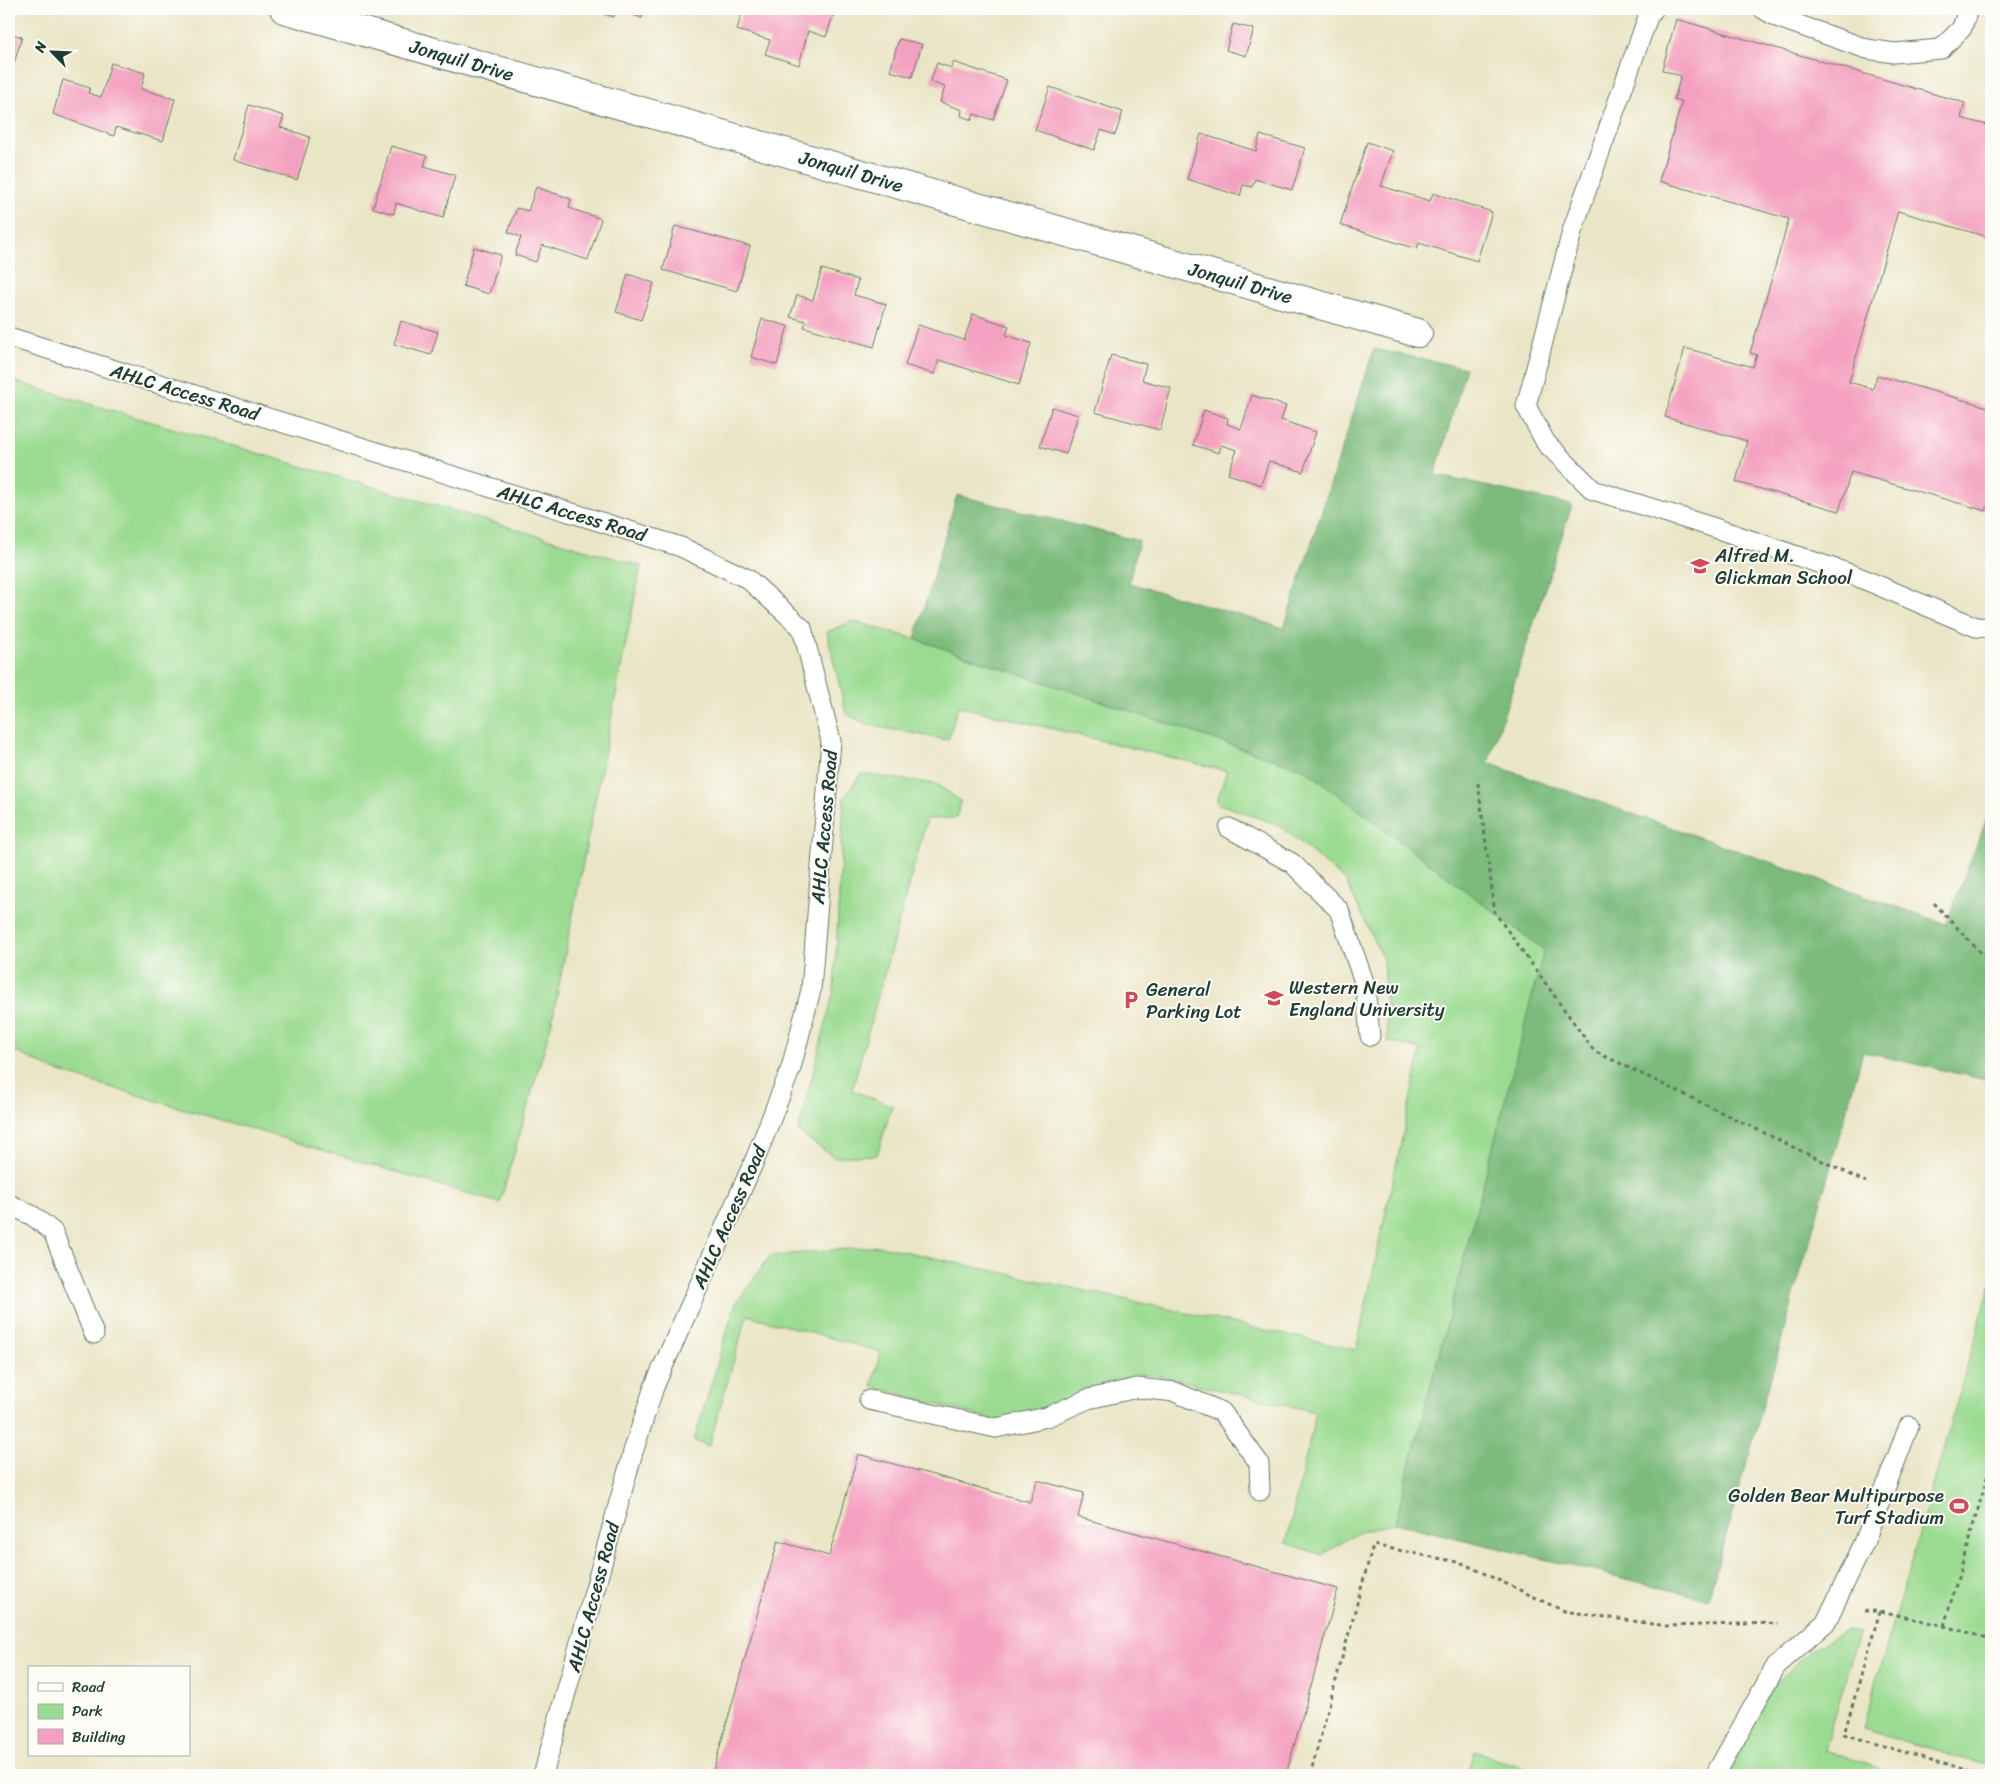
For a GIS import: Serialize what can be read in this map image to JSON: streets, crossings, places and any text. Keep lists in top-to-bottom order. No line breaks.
{"streets":{"street":["Jonquil Drive"],"lane":["AHLC Access Road"]},"places":{"school or university":["Alfred M. Glickman School","Western New England University"],"parking":["General Parking Lot"],"sports":["Golden Bear Multipurpose Turf Stadium"]},"legend":["Road","Park","Building"],"north":"top left"}
